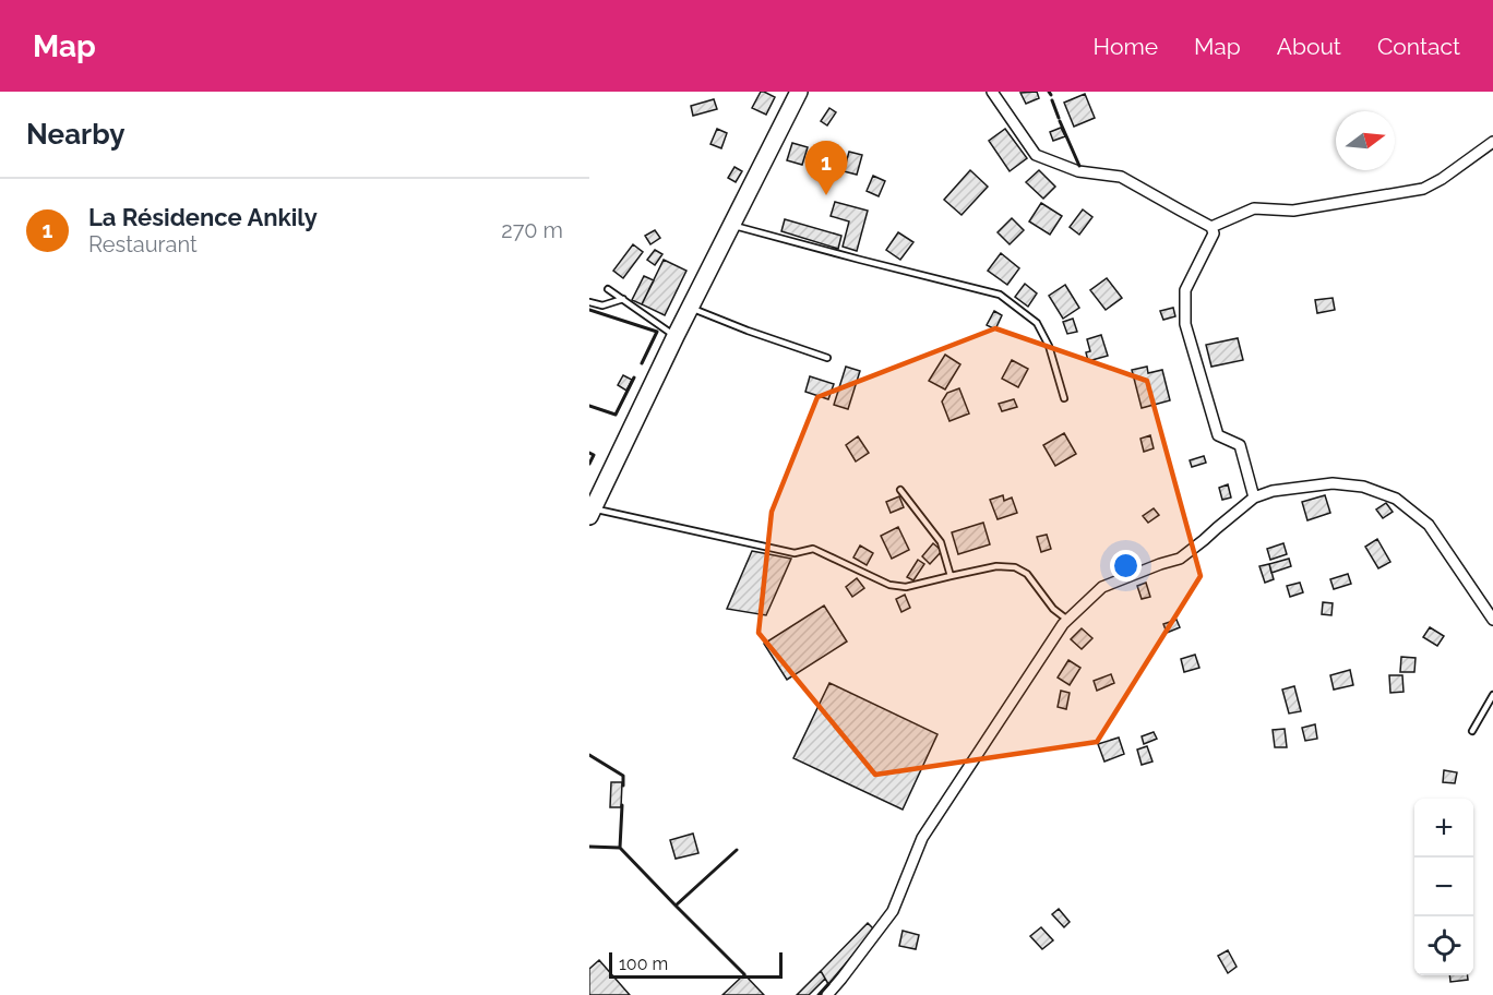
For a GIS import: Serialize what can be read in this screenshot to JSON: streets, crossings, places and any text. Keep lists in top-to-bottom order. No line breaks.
{"scale_bar":"100 m","north":"right","page":{"header":"Map","nav":["Home","Map","About","Contact"],"heading":"Nearby","pins":"1","list":[{"mark":"1","name":"La Résidence Ankily","note":"Restaurant","value":"270 m"}],"map_buttons":["+","−"],"scale":"100 m"}}
